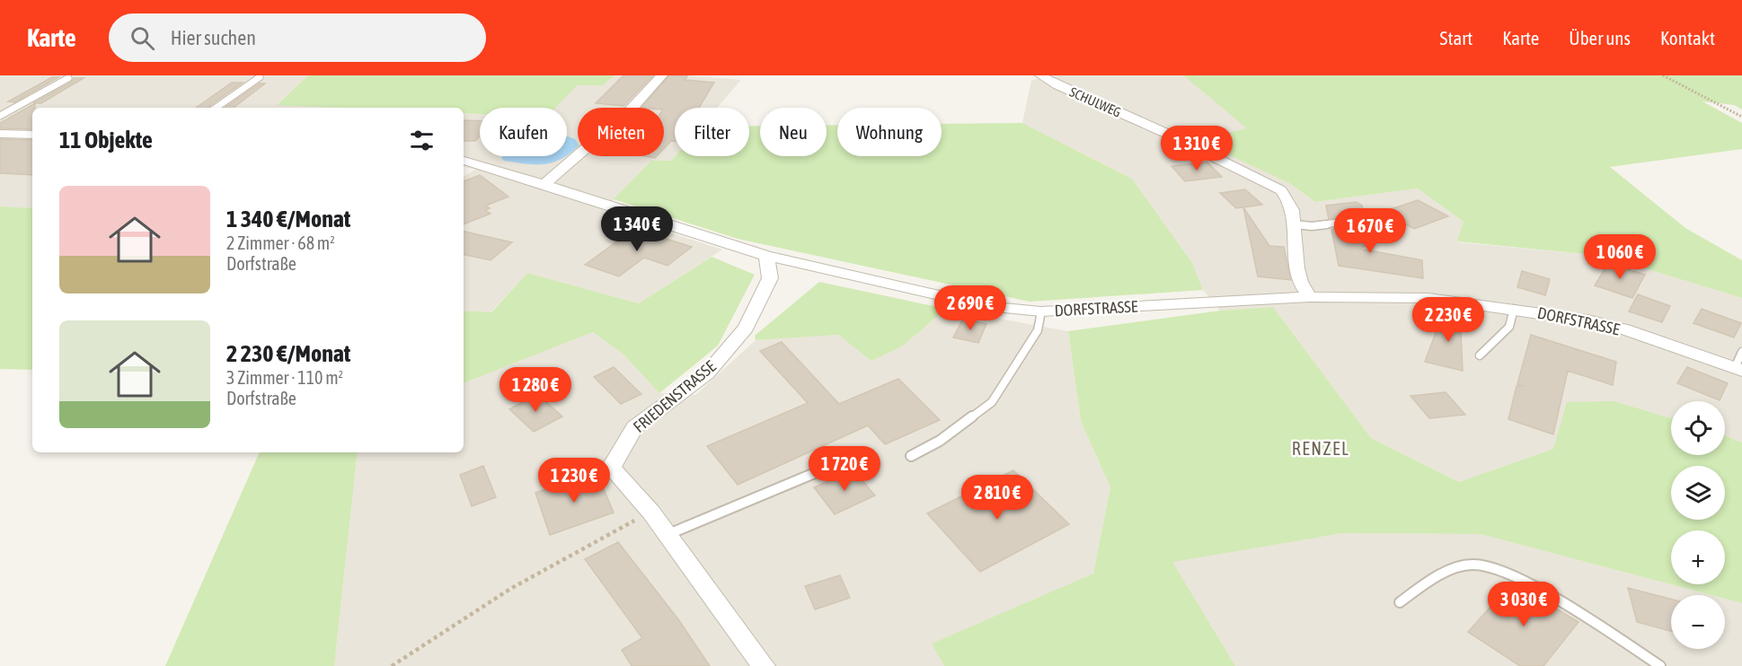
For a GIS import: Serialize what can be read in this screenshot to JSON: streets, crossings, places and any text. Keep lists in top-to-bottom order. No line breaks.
{"streets":{"street":["SCHULWEG","DORFSTRASSE","FRIEDENSTRASSE"]},"crossings":[["SCHULWEG","DORFSTRASSE"]],"districts":["RENZEL"],"page":{"header":"Karte","search":"Hier suchen","nav":["Start","Karte","Über uns","Kontakt"],"chip":["Kaufen","Mieten","Filter","Neu","Wohnung"],"heading":"11 Objekte","price":["1 310 €","1 340 €","1 670 €","1 060 €","2 690 €","2 230 €","1 280 €","1 720 €","1 230 €","2 810 €","3 030 €"],"list":[{"name":"1 340 €/Monat","note":"2 Zimmer · 68 m² · Dorfstraße"},{"name":"2 230 €/Monat","note":"3 Zimmer · 110 m² · Dorfstraße"}],"map_buttons":["+","−"]}}
